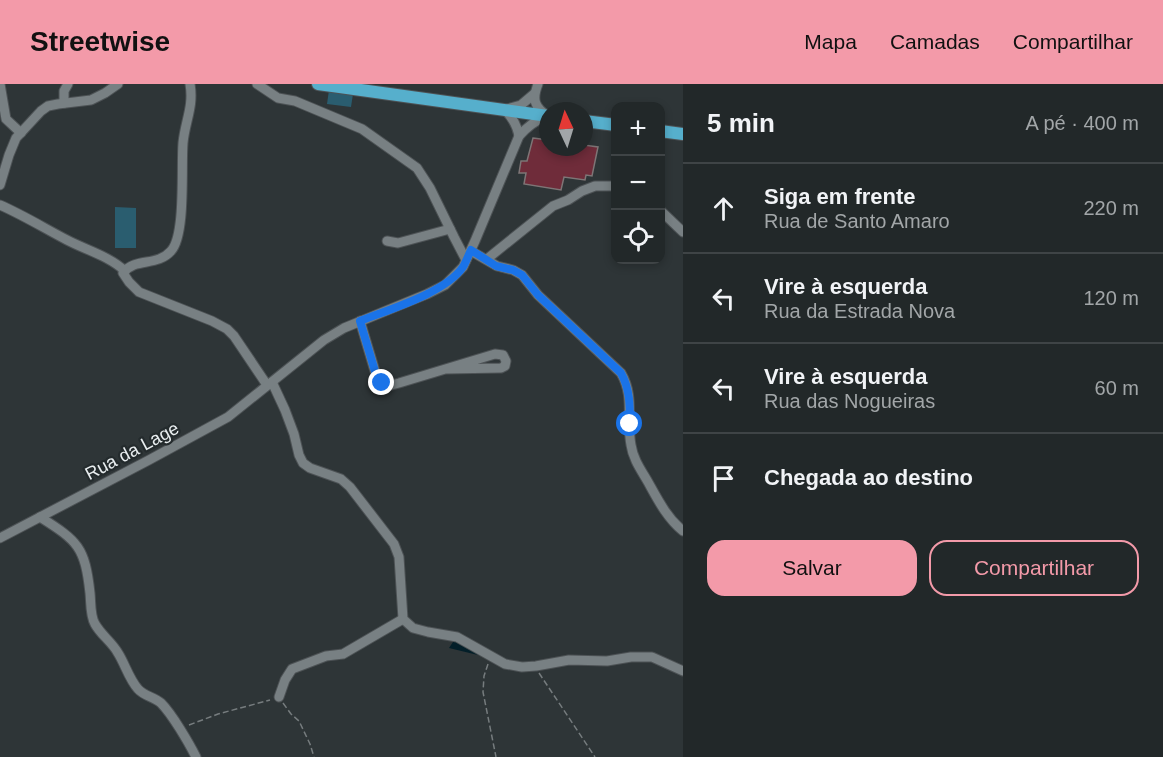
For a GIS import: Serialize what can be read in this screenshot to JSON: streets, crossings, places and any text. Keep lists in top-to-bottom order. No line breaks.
{"streets":{"street":["Rua da Lage"]},"north":"top","page":{"header":"Streetwise","nav":["Mapa","Camadas","Compartilhar"],"heading":["5 min","A pé · 400 m"],"map_buttons":["+","−"],"list":[["Siga em frente","Rua de Santo Amaro","220 m"],["Vire à esquerda","Rua da Estrada Nova","120 m"],["Vire à esquerda","Rua das Nogueiras","60 m"],"Chegada ao destino"],"buttons":["Salvar","Compartilhar"]}}
